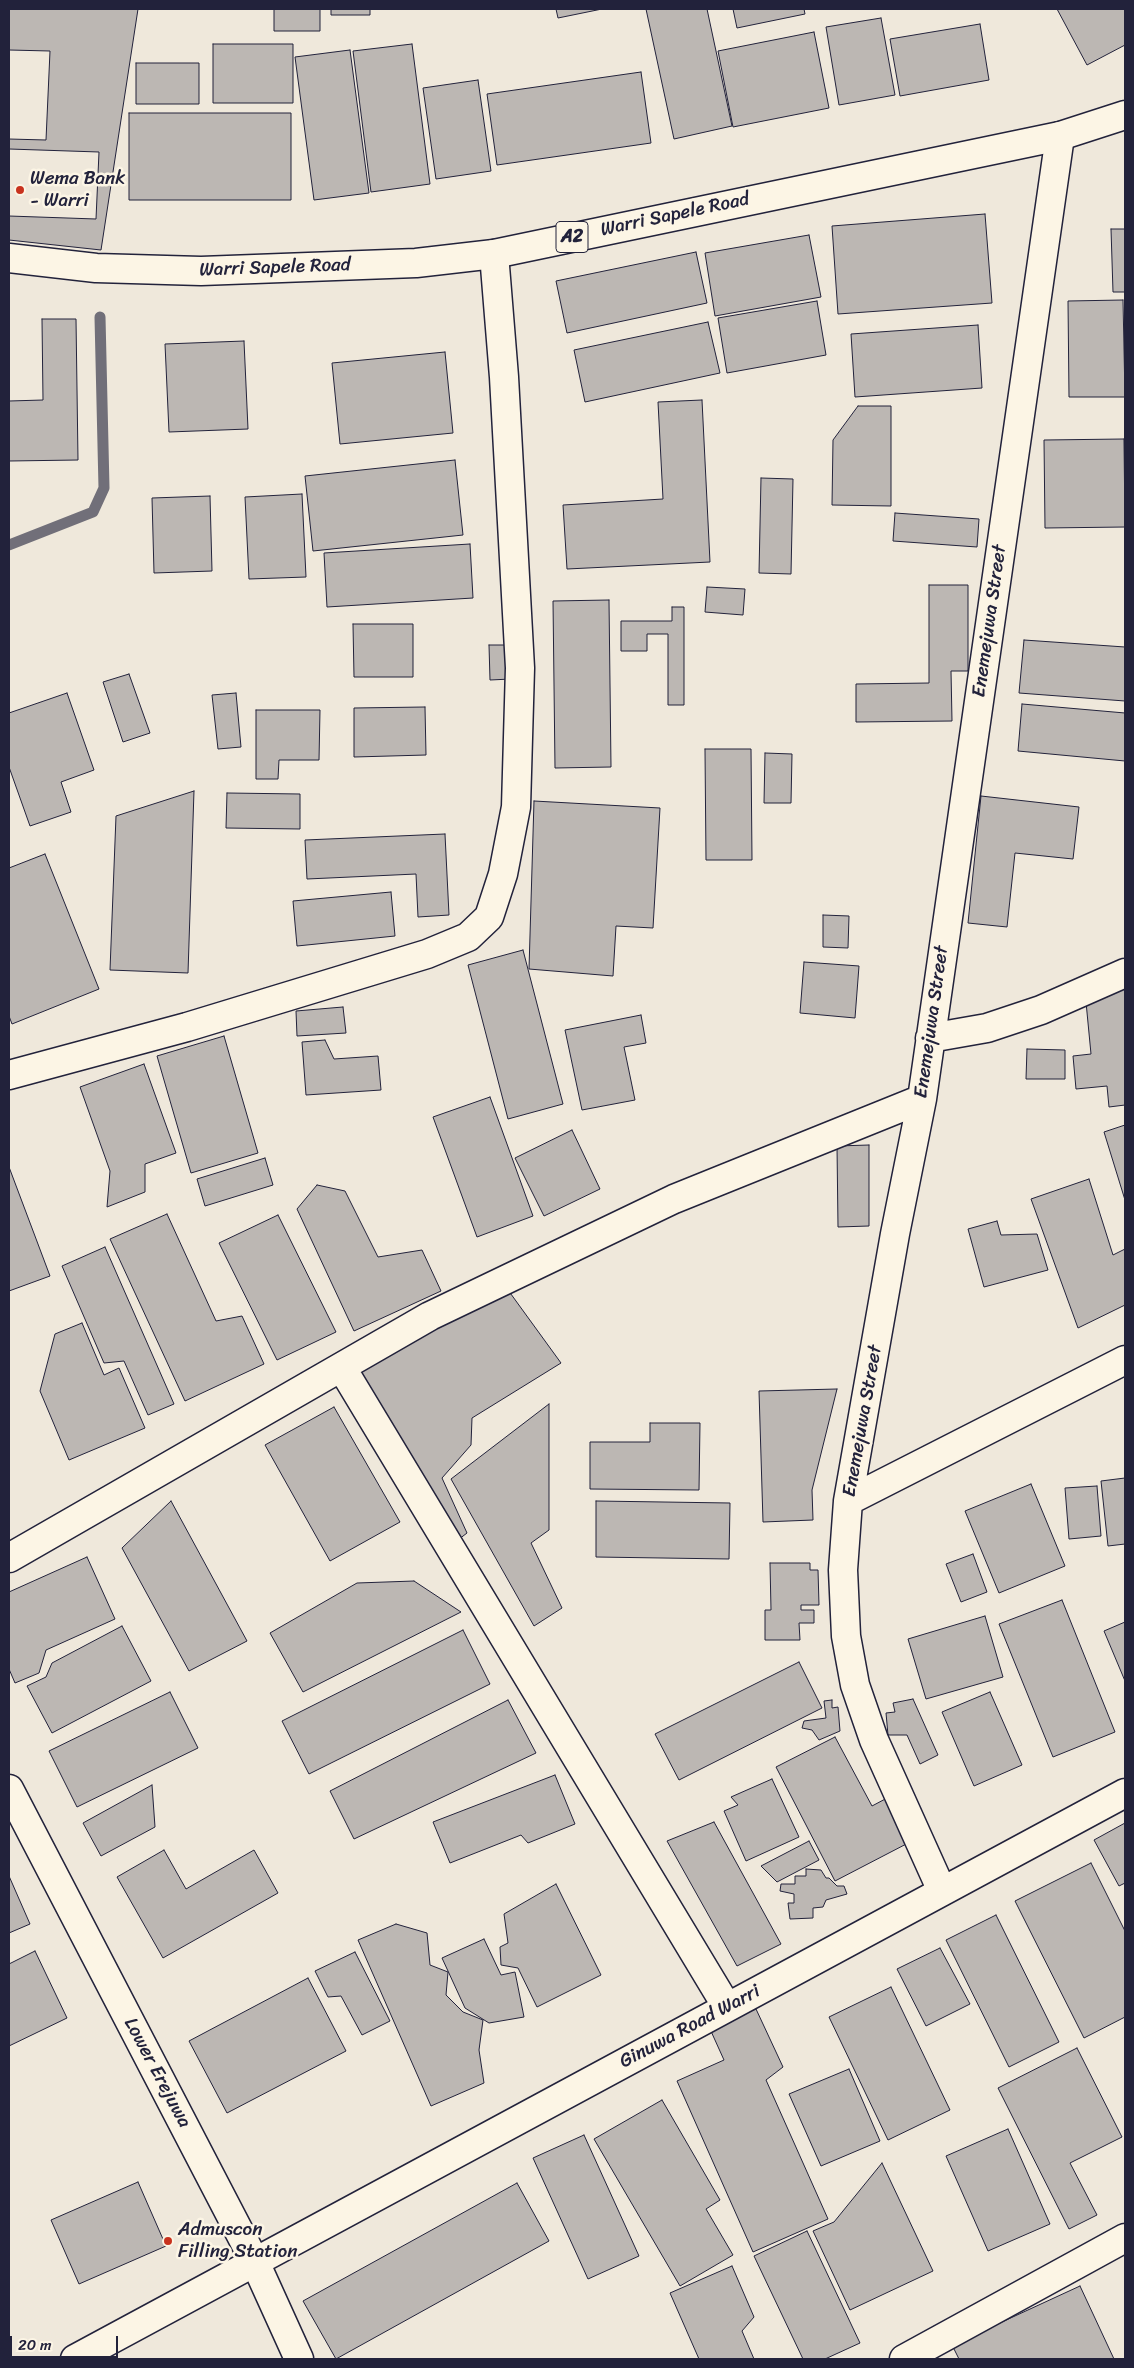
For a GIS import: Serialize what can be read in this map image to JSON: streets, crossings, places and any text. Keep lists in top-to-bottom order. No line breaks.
{"streets":{"main road":["Warri Sapele Road","A2","Enemejuwa Street","Ginuwa Road Warri","Lower Erejuwa"]},"crossings":[["Warri Sapele Road","Enemejuwa Street"],["Enemejuwa Street","Ginuwa Road Warri"],["Ginuwa Road Warri","Lower Erejuwa"]],"places":["Wema Bank - Warri","Admuscon Filling Station"],"scale_bar":"20 m"}
